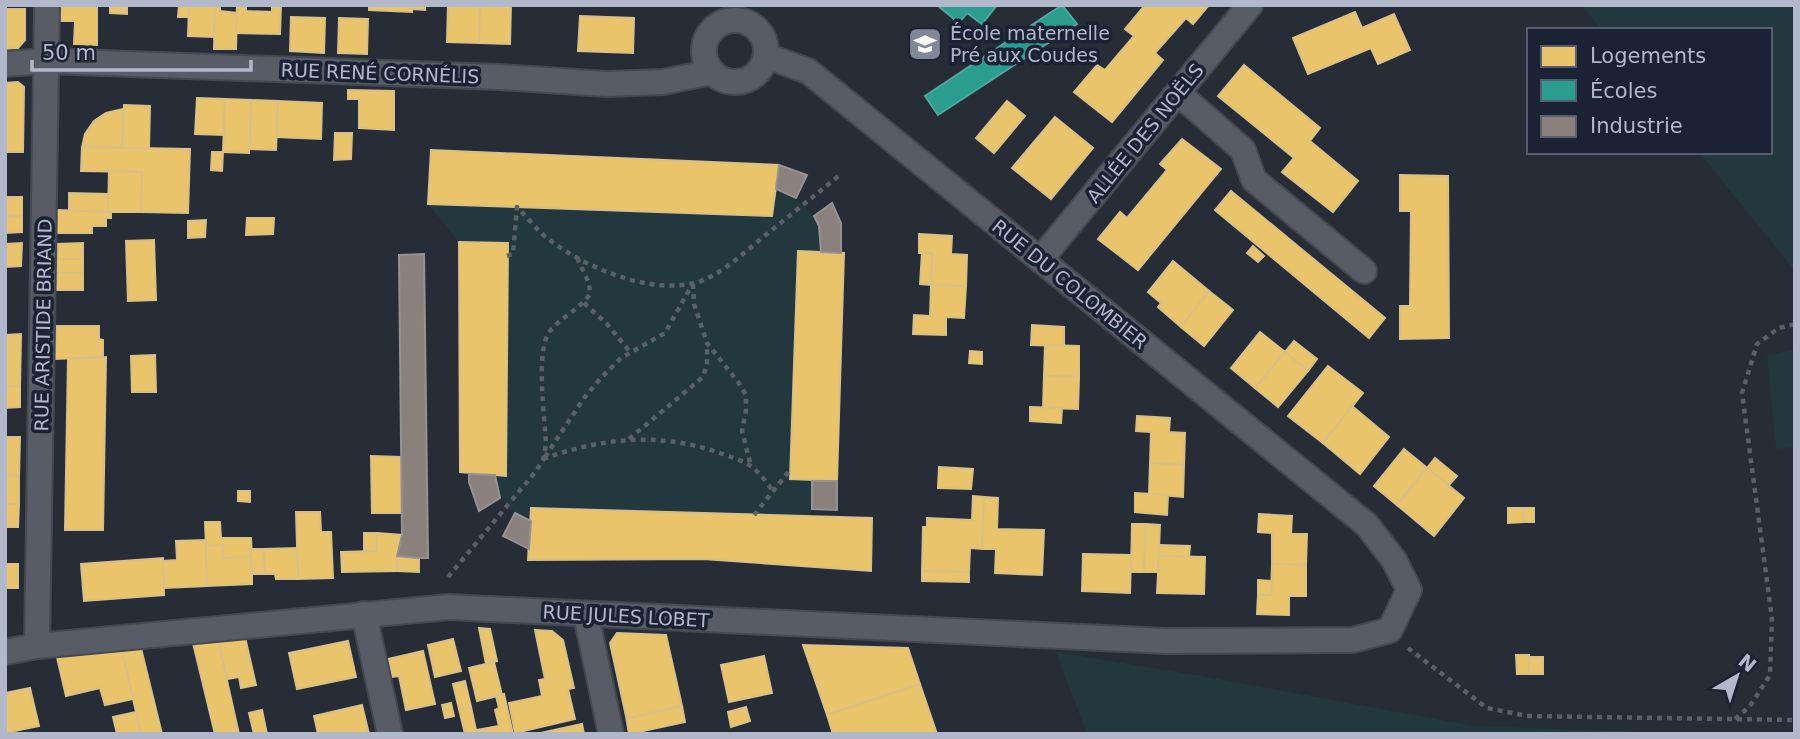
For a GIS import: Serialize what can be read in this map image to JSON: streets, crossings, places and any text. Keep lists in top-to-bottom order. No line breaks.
{"streets":{"street":["RUE RENÉ CORNÉLIS","ALLÉE DES NOËLS","RUE DU COLOMBIER","RUE ARISTIDE BRIAND","RUE JULES LOBET"]},"crossings":[["RUE RENÉ CORNÉLIS","RUE DU COLOMBIER"],["RUE RENÉ CORNÉLIS","RUE ARISTIDE BRIAND"],["ALLÉE DES NOËLS","RUE DU COLOMBIER"],["RUE DU COLOMBIER","RUE JULES LOBET"],["RUE ARISTIDE BRIAND","RUE JULES LOBET"]],"places":{"school or university":["École maternelle Pré aux Coudes"]},"legend":["Logements","Écoles","Industrie"],"scale_bar":"50 m","north":"top right"}
